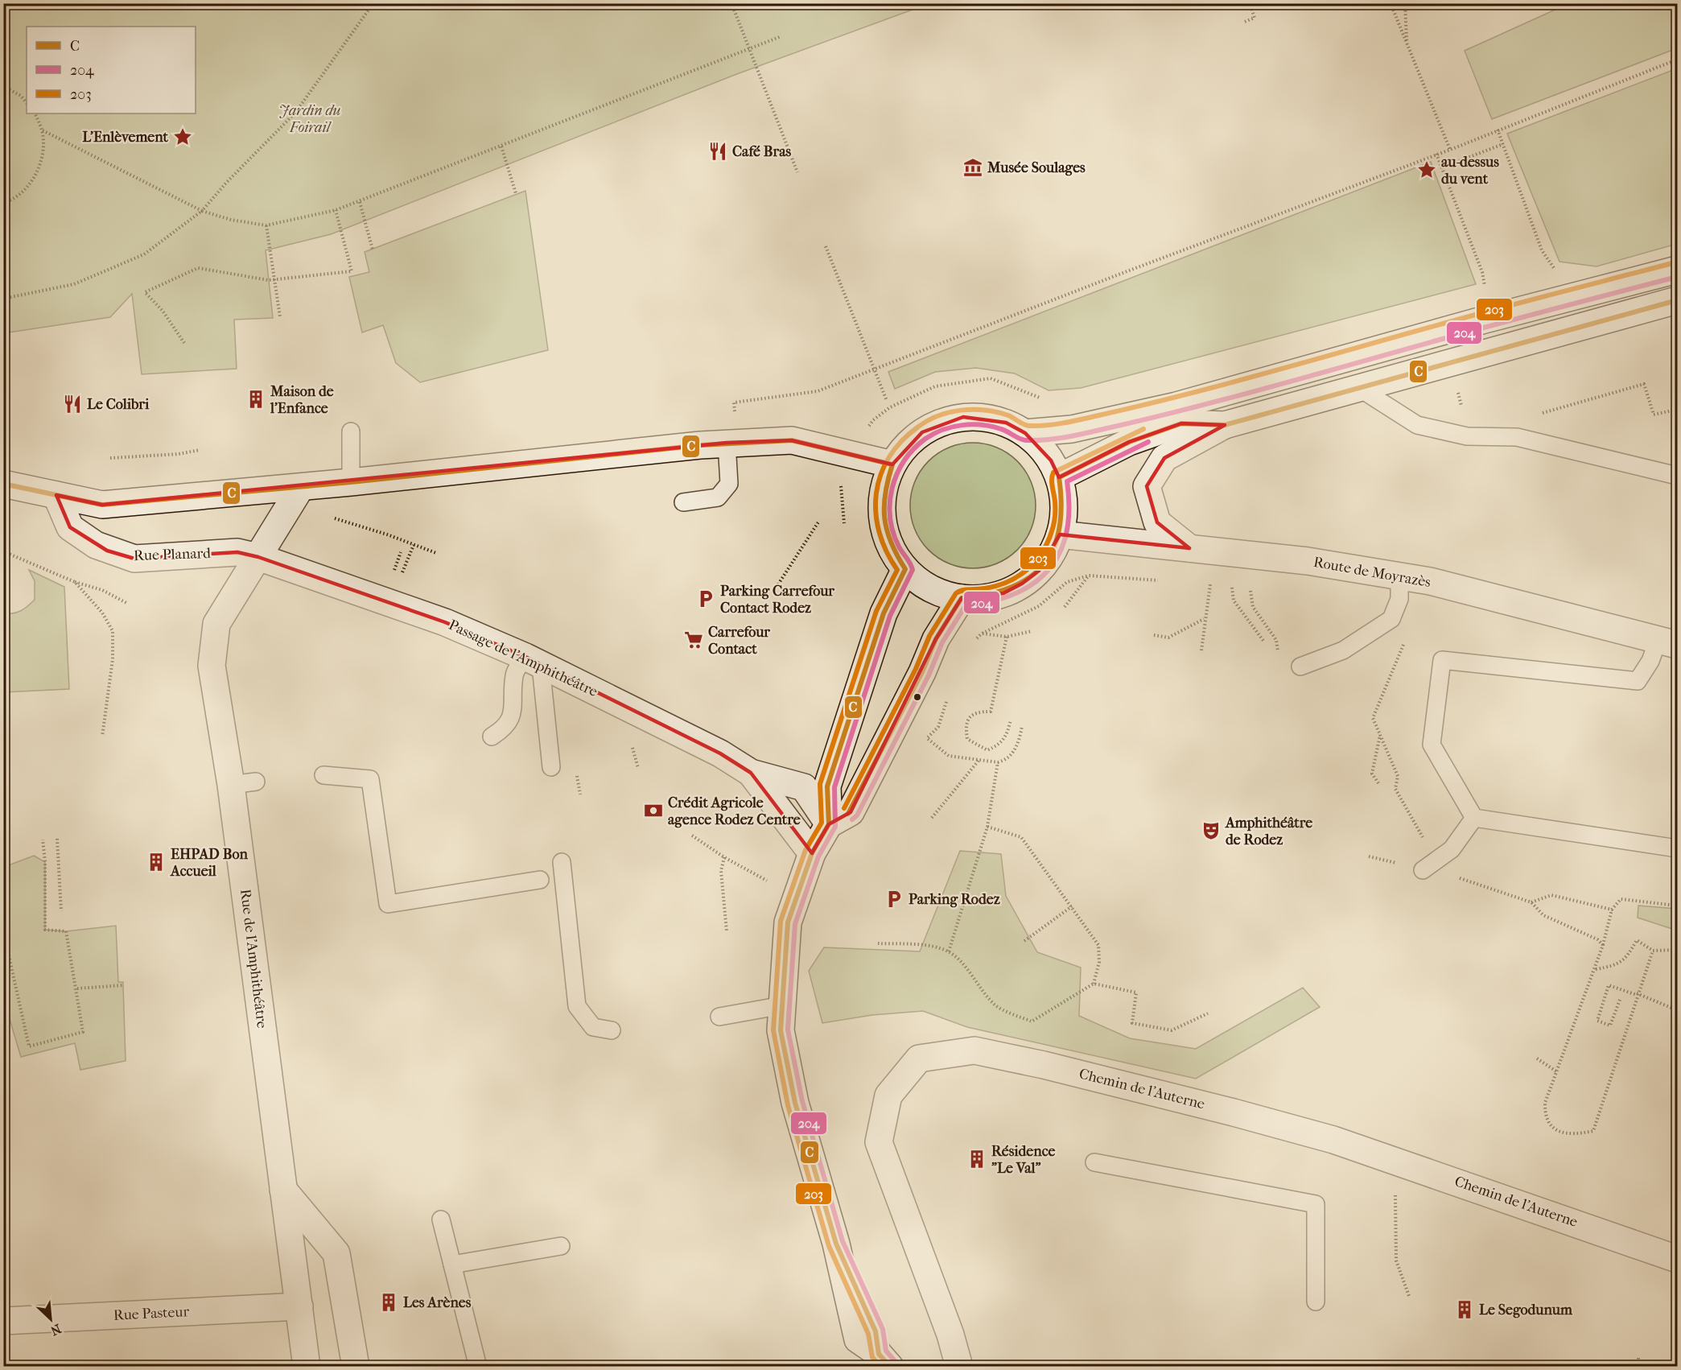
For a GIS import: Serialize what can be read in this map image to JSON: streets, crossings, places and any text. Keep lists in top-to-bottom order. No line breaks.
{"streets":{"street":["Rue Planard","Route de Moyrazès","Passage de l'Amphithéâtre","Rue de l'Amphithéâtre","Chemin de l'Auterne","Rue Pasteur"]},"crossings":[["Rue Planard","Passage de l'Amphithéâtre"],["Rue Planard","Rue de l'Amphithéâtre"],["Passage de l'Amphithéâtre","Rue de l'Amphithéâtre"],["Rue de l'Amphithéâtre","Rue Pasteur"]],"parks":["Jardin du Foirail"],"places":{"place":["L'Enlèvement","au-dessus du vent"],"restaurant":["Café Bras","Le Colibri"],"museum":["Musée Soulages"],"building":["Maison de l'Enfance","EHPAD Bon Accueil","Résidence \"Le Val\"","Les Arènes","Le Segodunum"],"parking":["Parking Carrefour Contact Rodez","Parking Rodez"],"supermarket":["Carrefour Contact"],"bank":["Crédit Agricole agence Rodez Centre"],"theatre":["Amphithéâtre de Rodez"]},"lines":["transit line 203","transit line 204","transit line C"],"legend":["C","204","203"],"north":"bottom right"}
